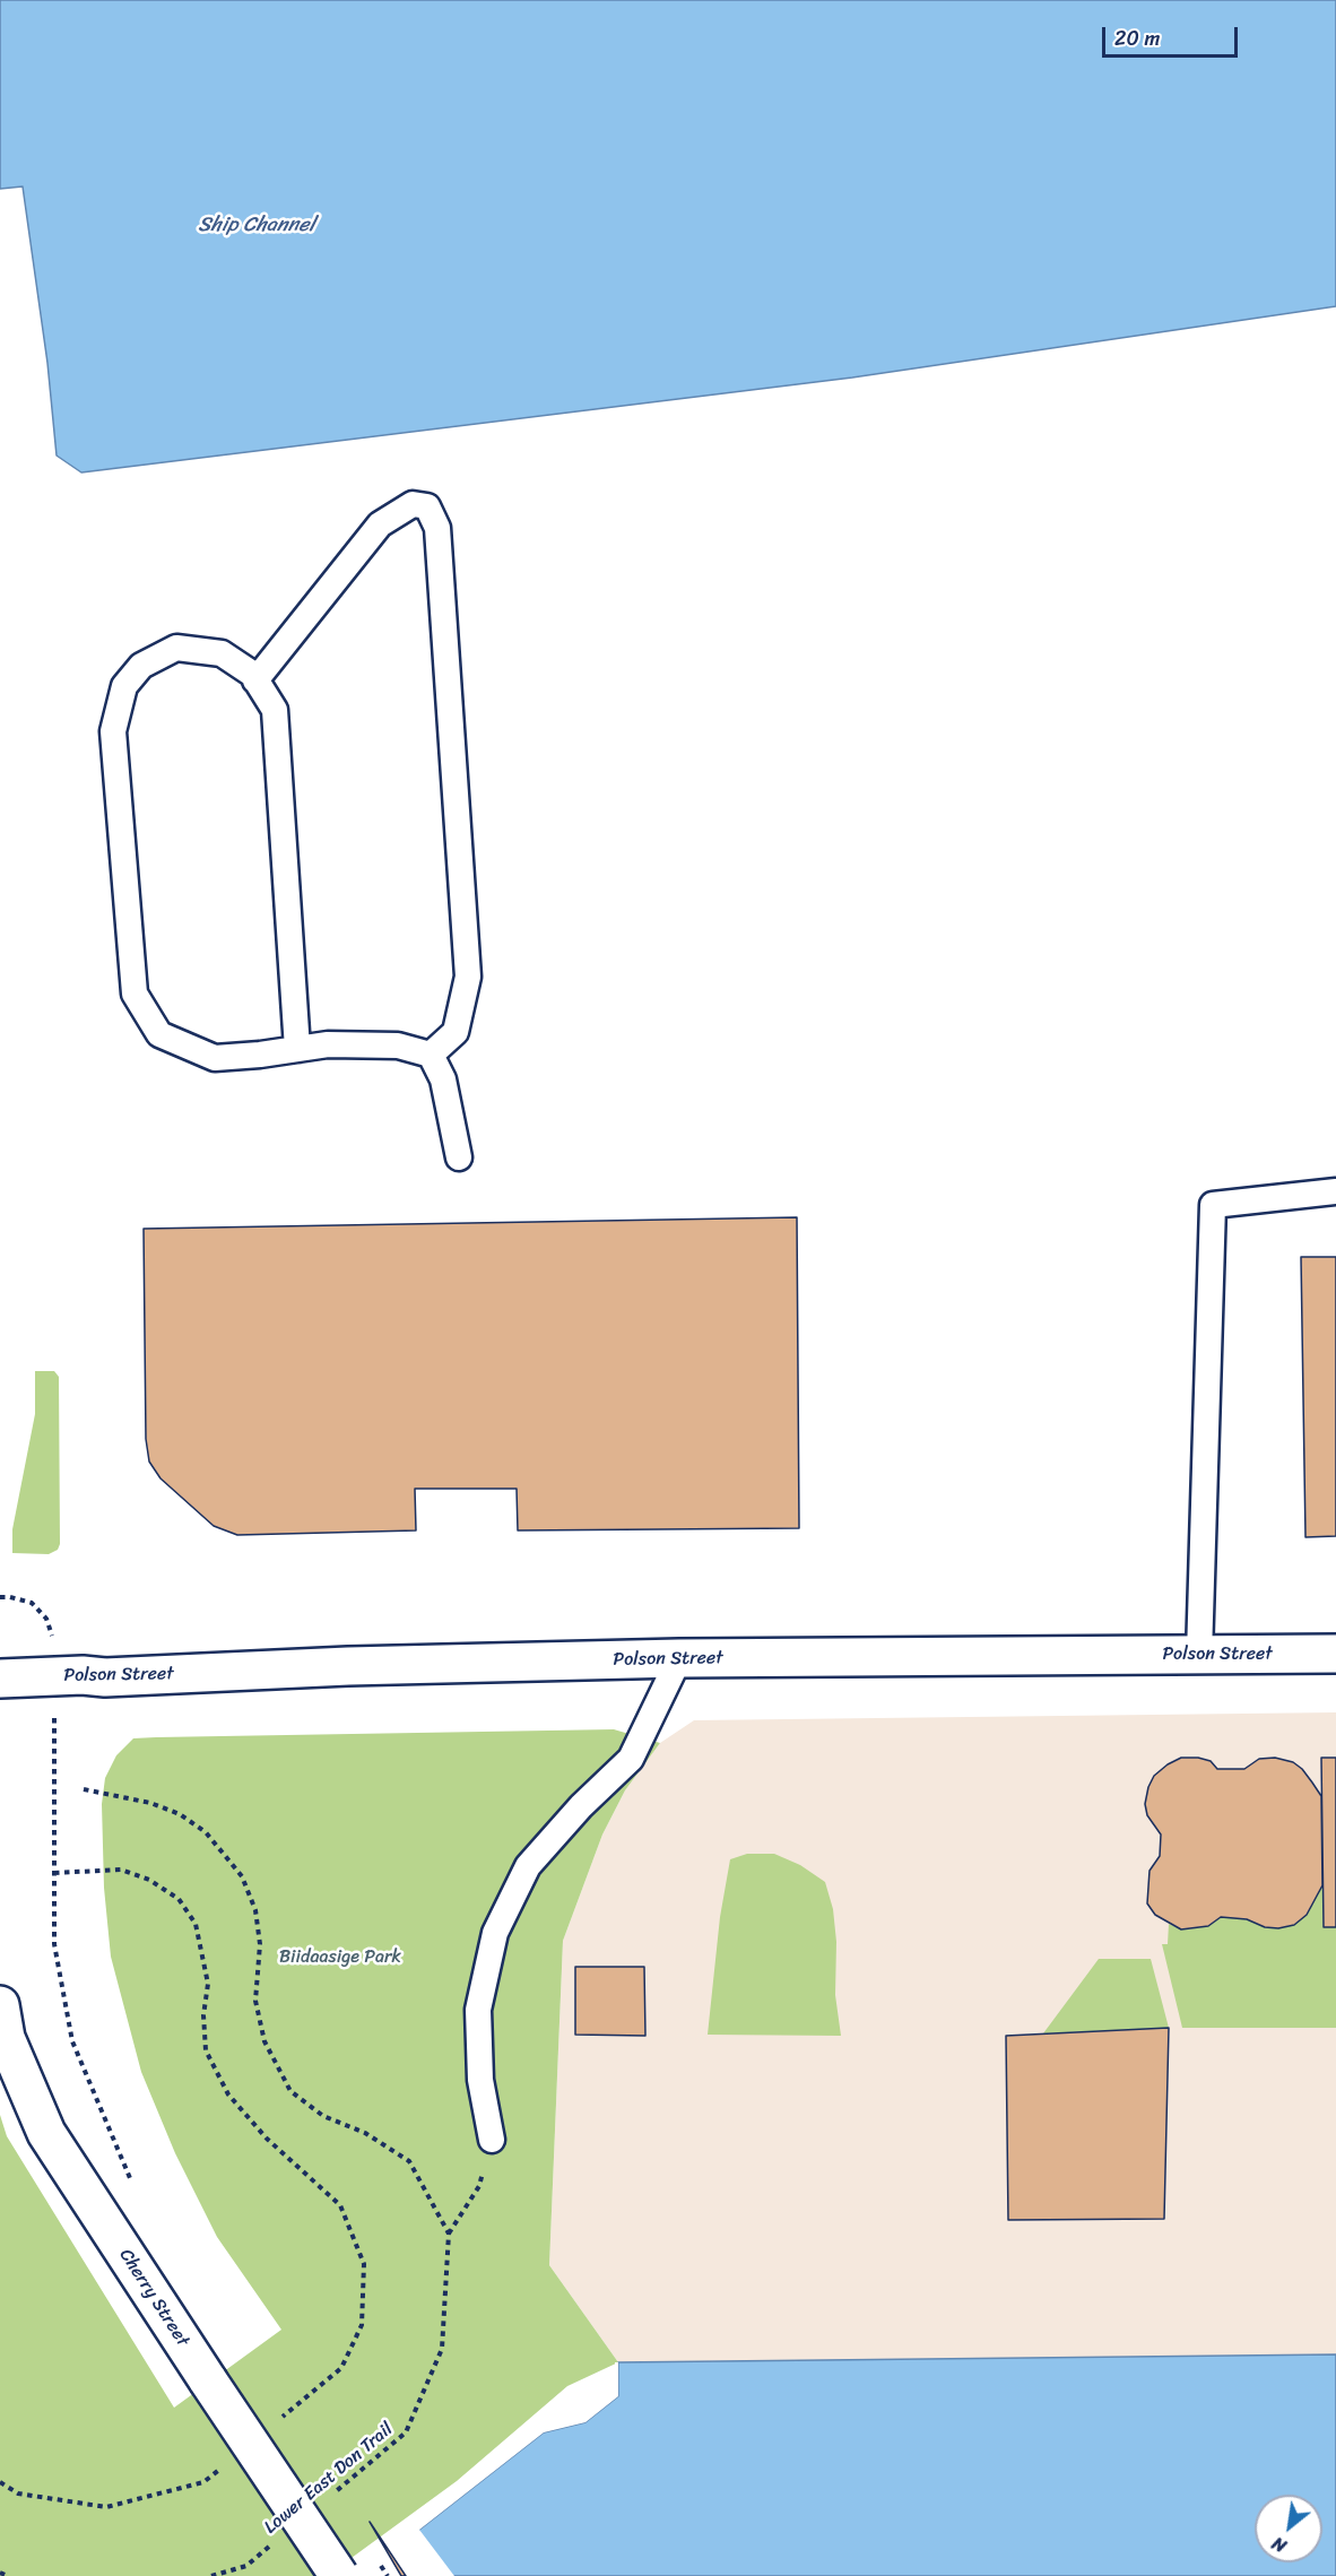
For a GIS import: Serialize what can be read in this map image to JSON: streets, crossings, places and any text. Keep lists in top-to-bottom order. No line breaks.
{"streets":{"street":["Polson Street","Cherry Street"],"path":["Lower East Don Trail"]},"water":["Ship Channel"],"parks":["Biidaasige Park"],"scale_bar":"20 m","north":"bottom left"}
